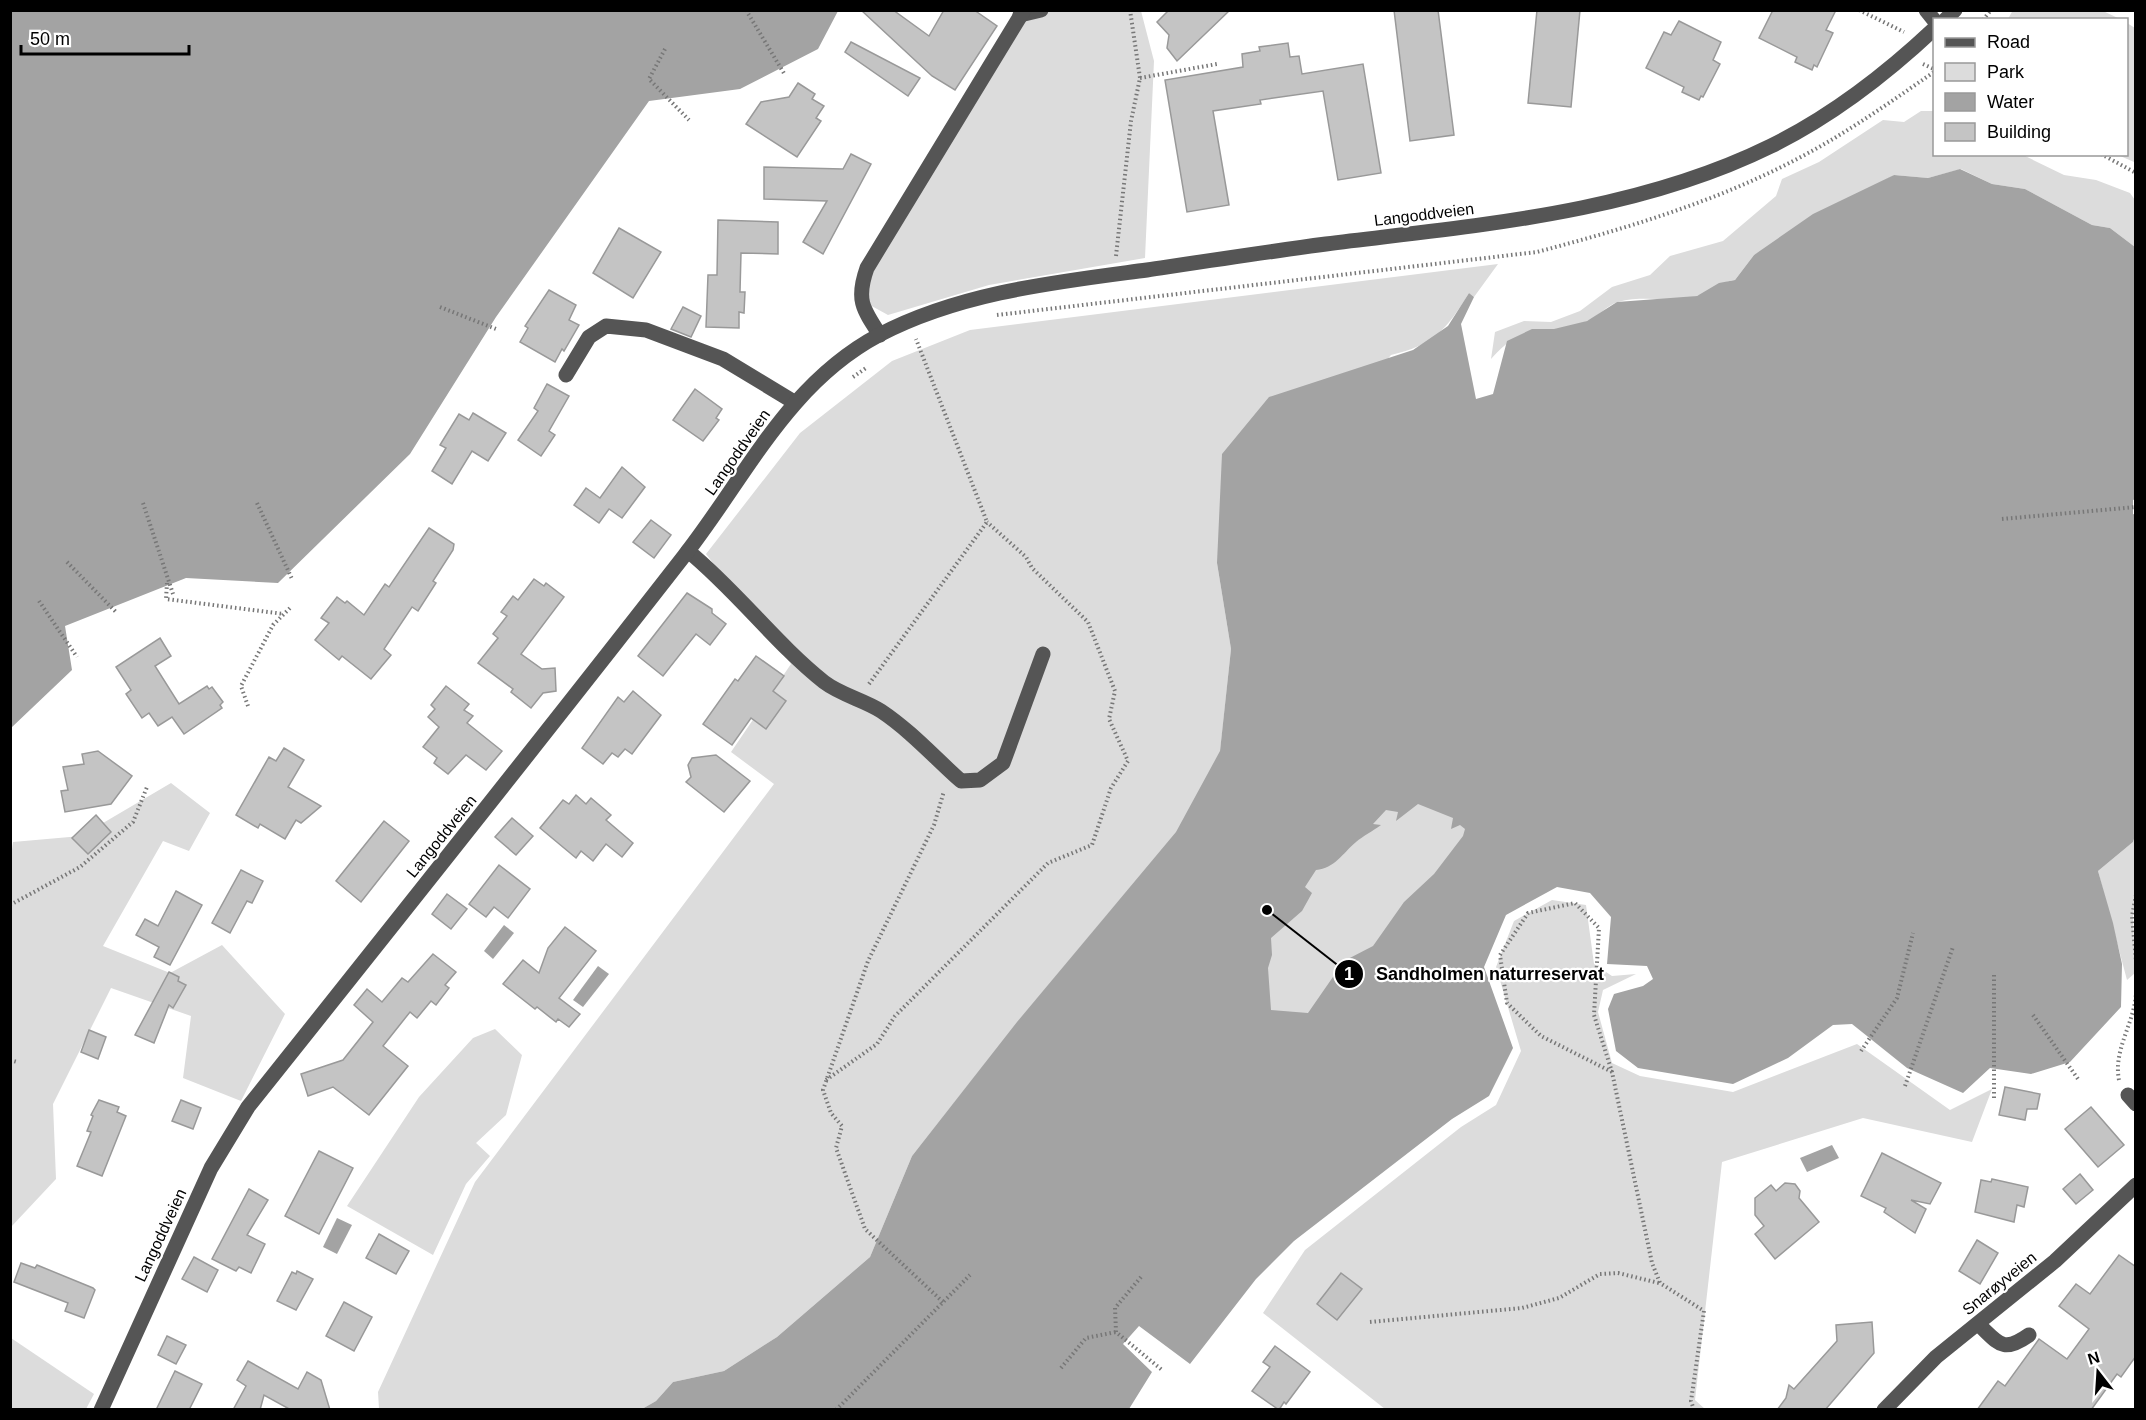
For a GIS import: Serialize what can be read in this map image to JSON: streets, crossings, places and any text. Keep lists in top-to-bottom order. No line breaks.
{"streets":{"street":["Langoddveien","Snarøyveien"]},"places":["Sandholmen naturreservat"],"legend":["Road","Park","Water","Building"],"scale_bar":"50 m","north":"top"}
